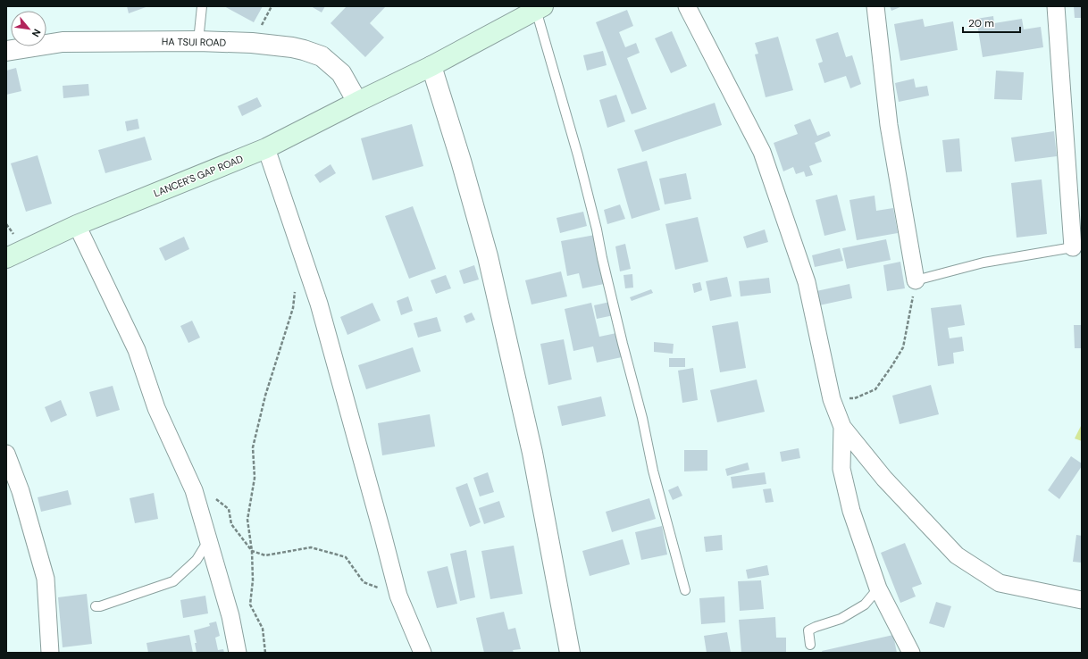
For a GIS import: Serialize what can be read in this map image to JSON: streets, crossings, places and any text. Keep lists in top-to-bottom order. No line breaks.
{"streets":{"main road":["LANCER'S GAP ROAD"],"street":["HA TSUI ROAD"]},"crossings":[["HA TSUI ROAD","LANCER'S GAP ROAD"]],"scale_bar":"20 m","north":"bottom right"}
